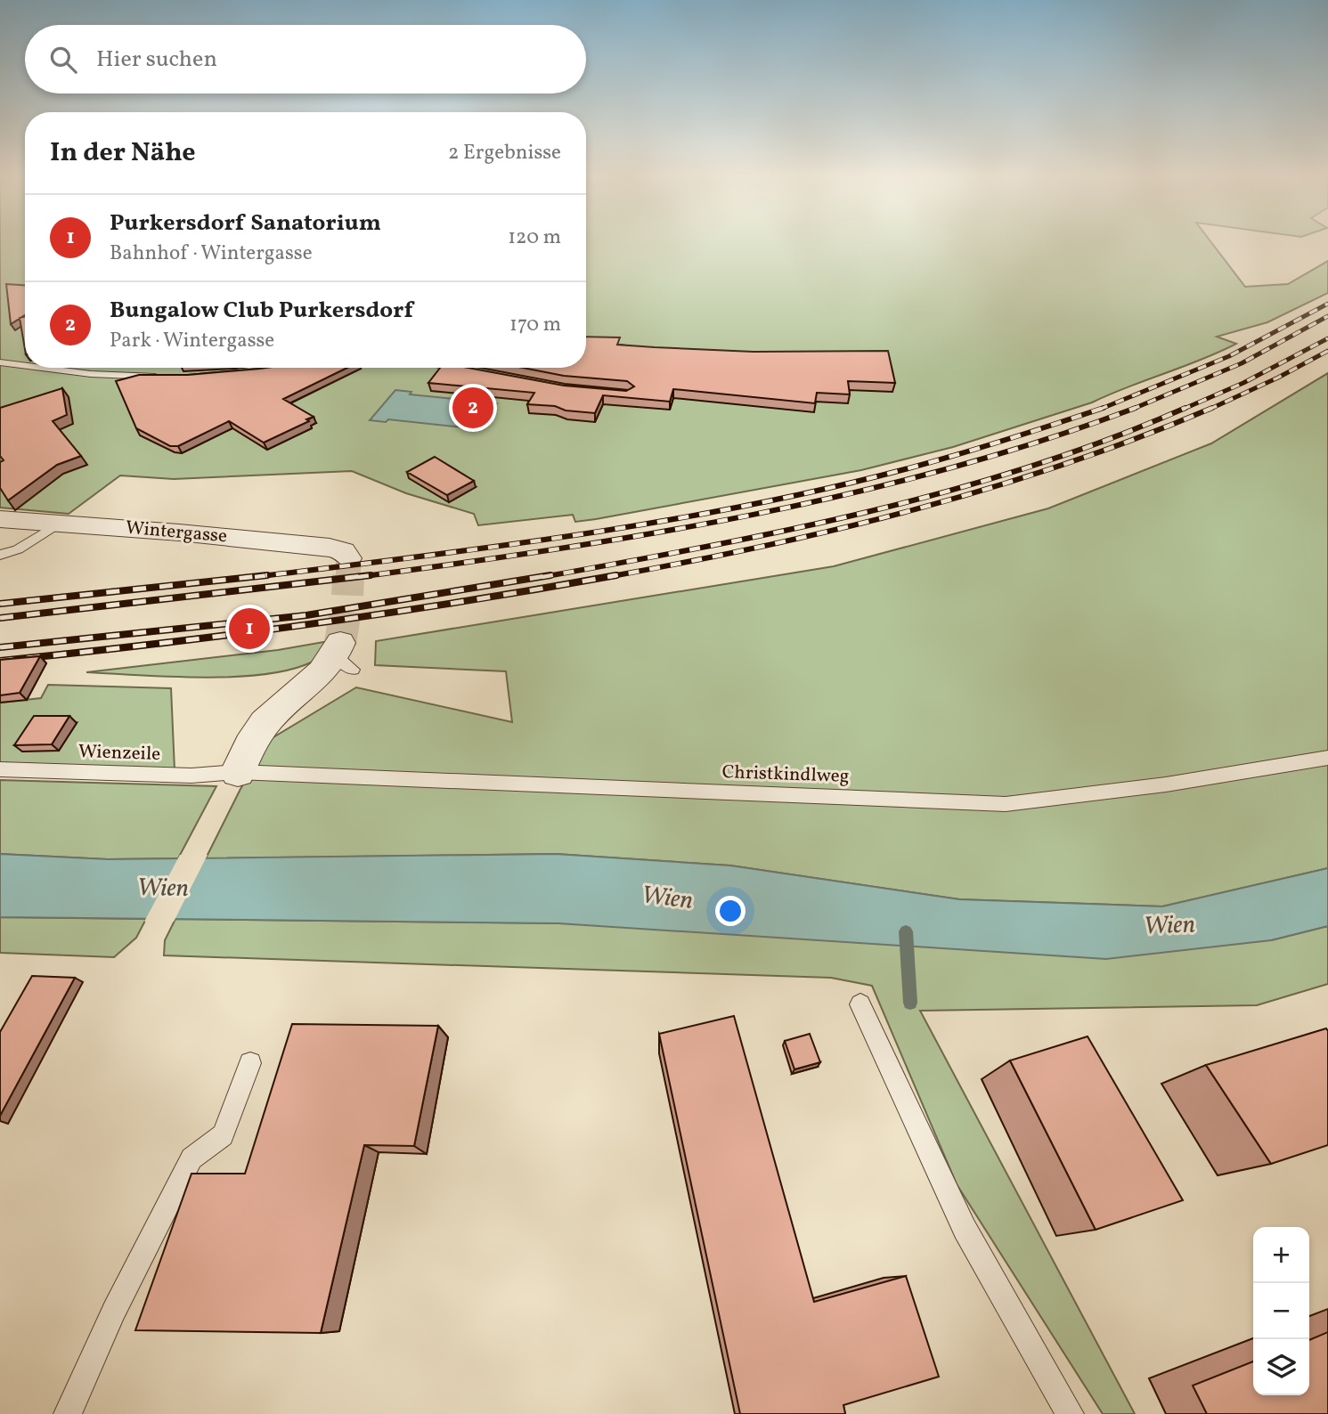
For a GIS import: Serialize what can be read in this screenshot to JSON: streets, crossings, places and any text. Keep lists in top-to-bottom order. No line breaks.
{"streets":{"street":["Wintergasse"],"lane":["Wienzeile","Christkindlweg"]},"crossings":[["Wienzeile","Christkindlweg"]],"water":["Wien"],"page":{"search":"Hier suchen","heading":["In der Nähe","2 Ergebnisse"],"list":[{"mark":"1","name":"Purkersdorf Sanatorium","note":"Bahnhof · Wintergasse","value":"120 m"},{"mark":"2","name":"Bungalow Club Purkersdorf","note":"Park · Wintergasse","value":"170 m"}],"pins":["2","1"],"map_buttons":["+","−"]}}
